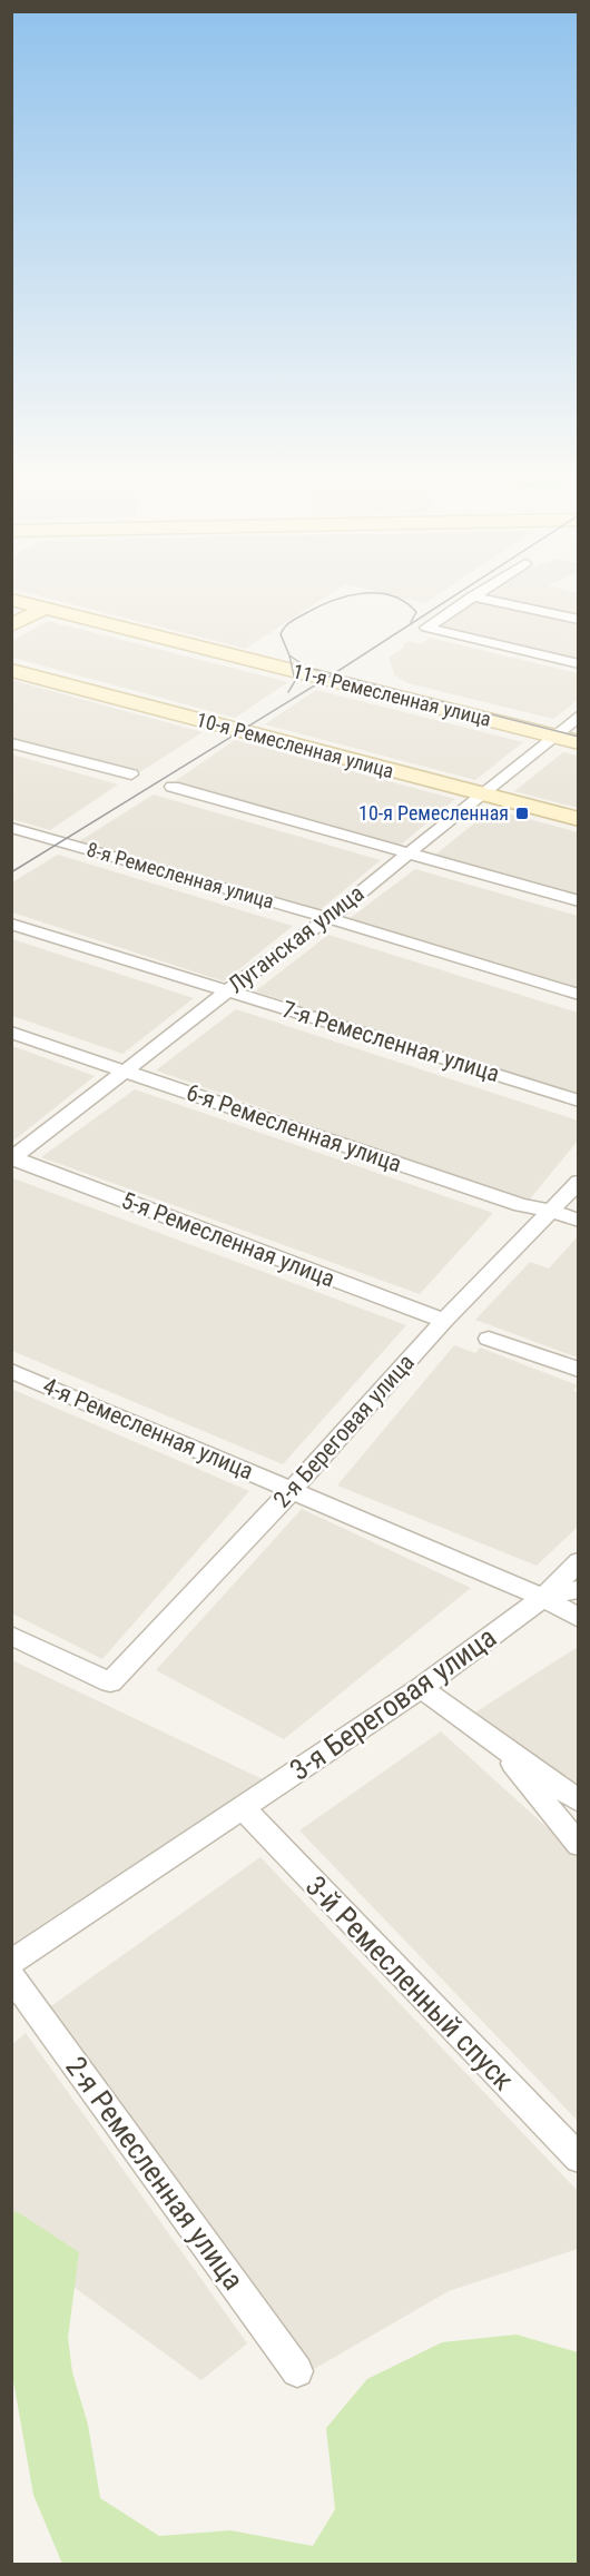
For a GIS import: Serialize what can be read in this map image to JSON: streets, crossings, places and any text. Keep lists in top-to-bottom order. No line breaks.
{"streets":{"main road":["11-я Ремесленная улица","10-я Ремесленная улица"],"street":["8-я Ремесленная улица","Луганская улица","7-я Ремесленная улица","6-я Ремесленная улица","5-я Ремесленная улица","4-я Ремесленная улица","2-я Береговая улица","3-я Береговая улица","3-й Ремесленный спуск","2-я Ремесленная улица"]},"crossings":[["11-я Ремесленная улица","Луганская улица"],["10-я Ремесленная улица","Луганская улица"],["8-я Ремесленная улица","Луганская улица"],["Луганская улица","7-я Ремесленная улица"],["Луганская улица","6-я Ремесленная улица"],["Луганская улица","5-я Ремесленная улица"],["6-я Ремесленная улица","2-я Береговая улица"],["5-я Ремесленная улица","2-я Береговая улица"],["4-я Ремесленная улица","2-я Береговая улица"],["4-я Ремесленная улица","3-я Береговая улица"],["3-я Береговая улица","3-й Ремесленный спуск"]],"places":{"transit":["10-я Ремесленная"]}}
